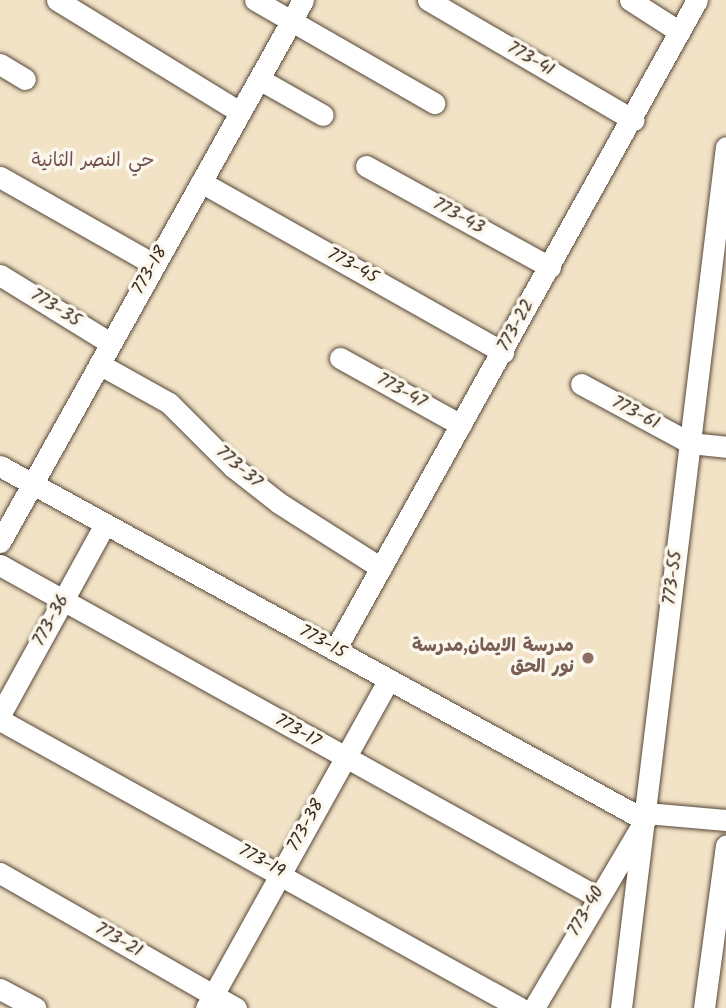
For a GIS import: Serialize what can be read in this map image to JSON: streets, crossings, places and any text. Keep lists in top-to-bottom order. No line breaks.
{"streets":{"street":["773-41","773-43","773-45","773-18","773-35","773-22","773-47","773-61","773-37","773-55","773-36","773-15","773-17","773-38","773-19","773-40","773-21"]},"crossings":[["773-41","773-22"],["773-43","773-22"],["773-45","773-18"],["773-45","773-22"],["773-18","773-35"],["773-18","773-37"],["773-18","773-15"],["773-22","773-47"],["773-22","773-37"],["773-22","773-15"],["773-61","773-55"],["773-55","773-15"],["773-55","773-40"],["773-36","773-15"],["773-36","773-17"],["773-36","773-19"],["773-15","773-38"],["773-15","773-40"],["773-17","773-38"],["773-17","773-40"],["773-38","773-19"],["773-38","773-21"]],"districts":["حي النصر الثانية"],"places":["مدرسة الايمان,مدرسة نور الحق"]}
